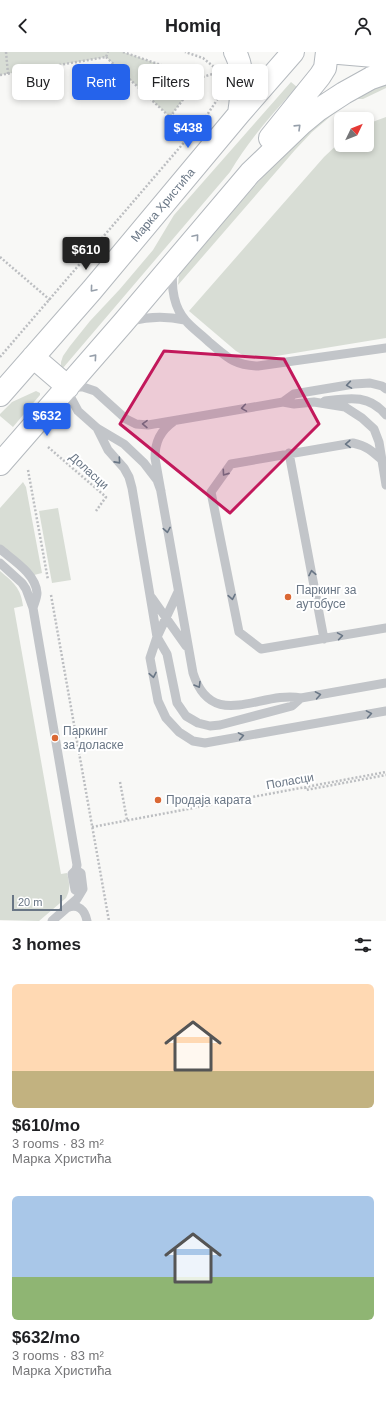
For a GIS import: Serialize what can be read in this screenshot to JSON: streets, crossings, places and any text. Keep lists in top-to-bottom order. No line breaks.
{"streets":{"street":["Марка Христића"],"path":["Доласци","Поласци"]},"places":["Паркинг за аутобусе","Паркинг за доласке","Продаја карата"],"scale_bar":"20 m","north":"top right","page":{"header":"Homiq","chip":["Buy","Rent","Filters","New"],"price":["$438","$610","$632"],"scale":"20 m","heading":"3 homes","list":[{"name":"$610/mo","note":"3 rooms · 83 m² · Марка Христића"},{"name":"$632/mo","note":"3 rooms · 83 m² · Марка Христића"}]}}
